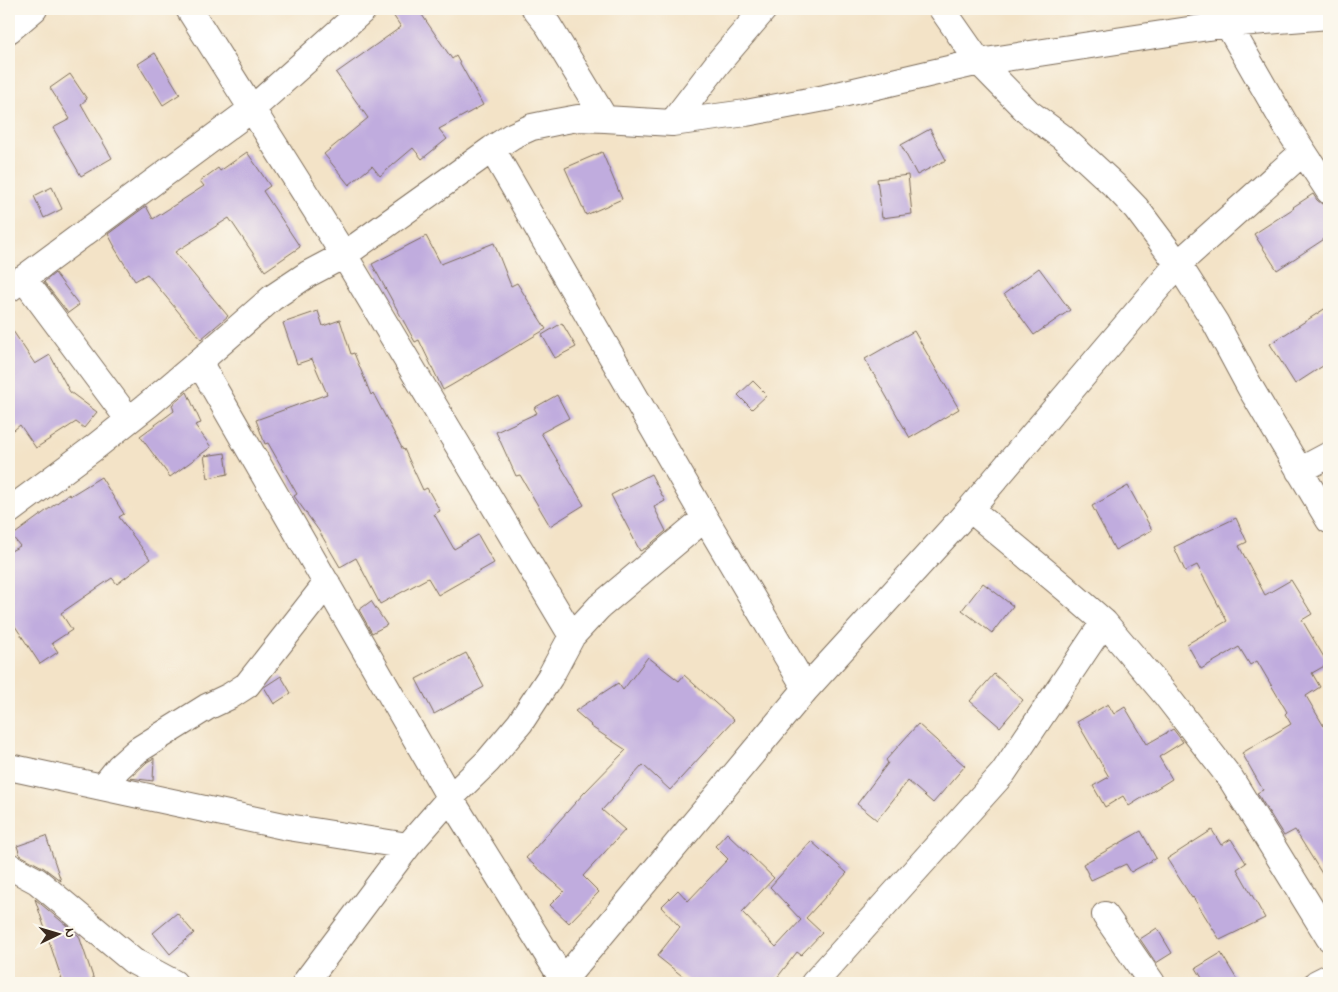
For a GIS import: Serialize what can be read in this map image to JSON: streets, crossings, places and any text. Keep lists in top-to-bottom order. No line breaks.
{"north":"right"}
